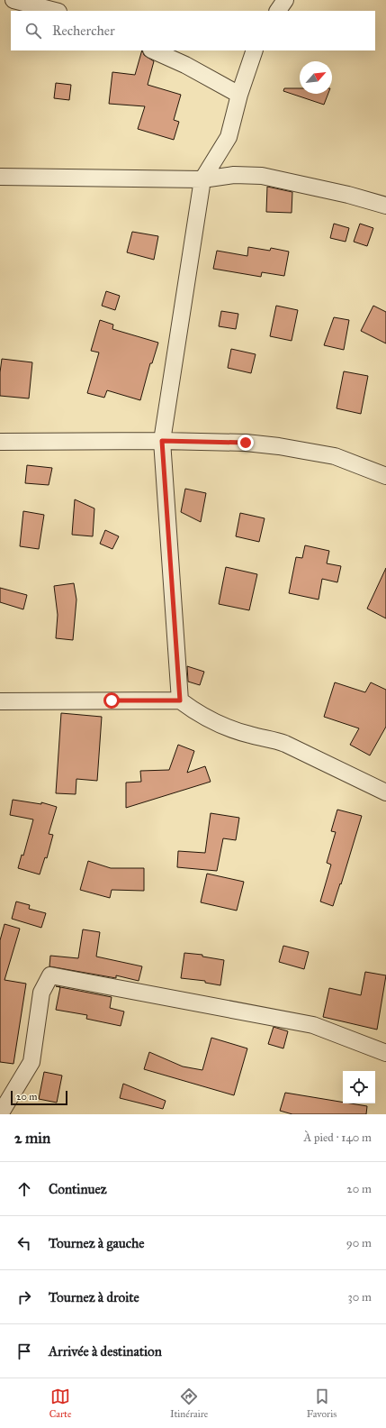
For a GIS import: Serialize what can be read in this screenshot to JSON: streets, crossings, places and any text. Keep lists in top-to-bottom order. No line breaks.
{"scale_bar":"20 m","north":"top right","page":{"search":"Rechercher","scale":"20 m","heading":["2 min","À pied · 140 m"],"list":[["Continuez","20 m"],["Tournez à gauche","90 m"],["Tournez à droite","30 m"],"Arrivée à destination"],"nav":["Carte","Itinéraire","Favoris"]}}
